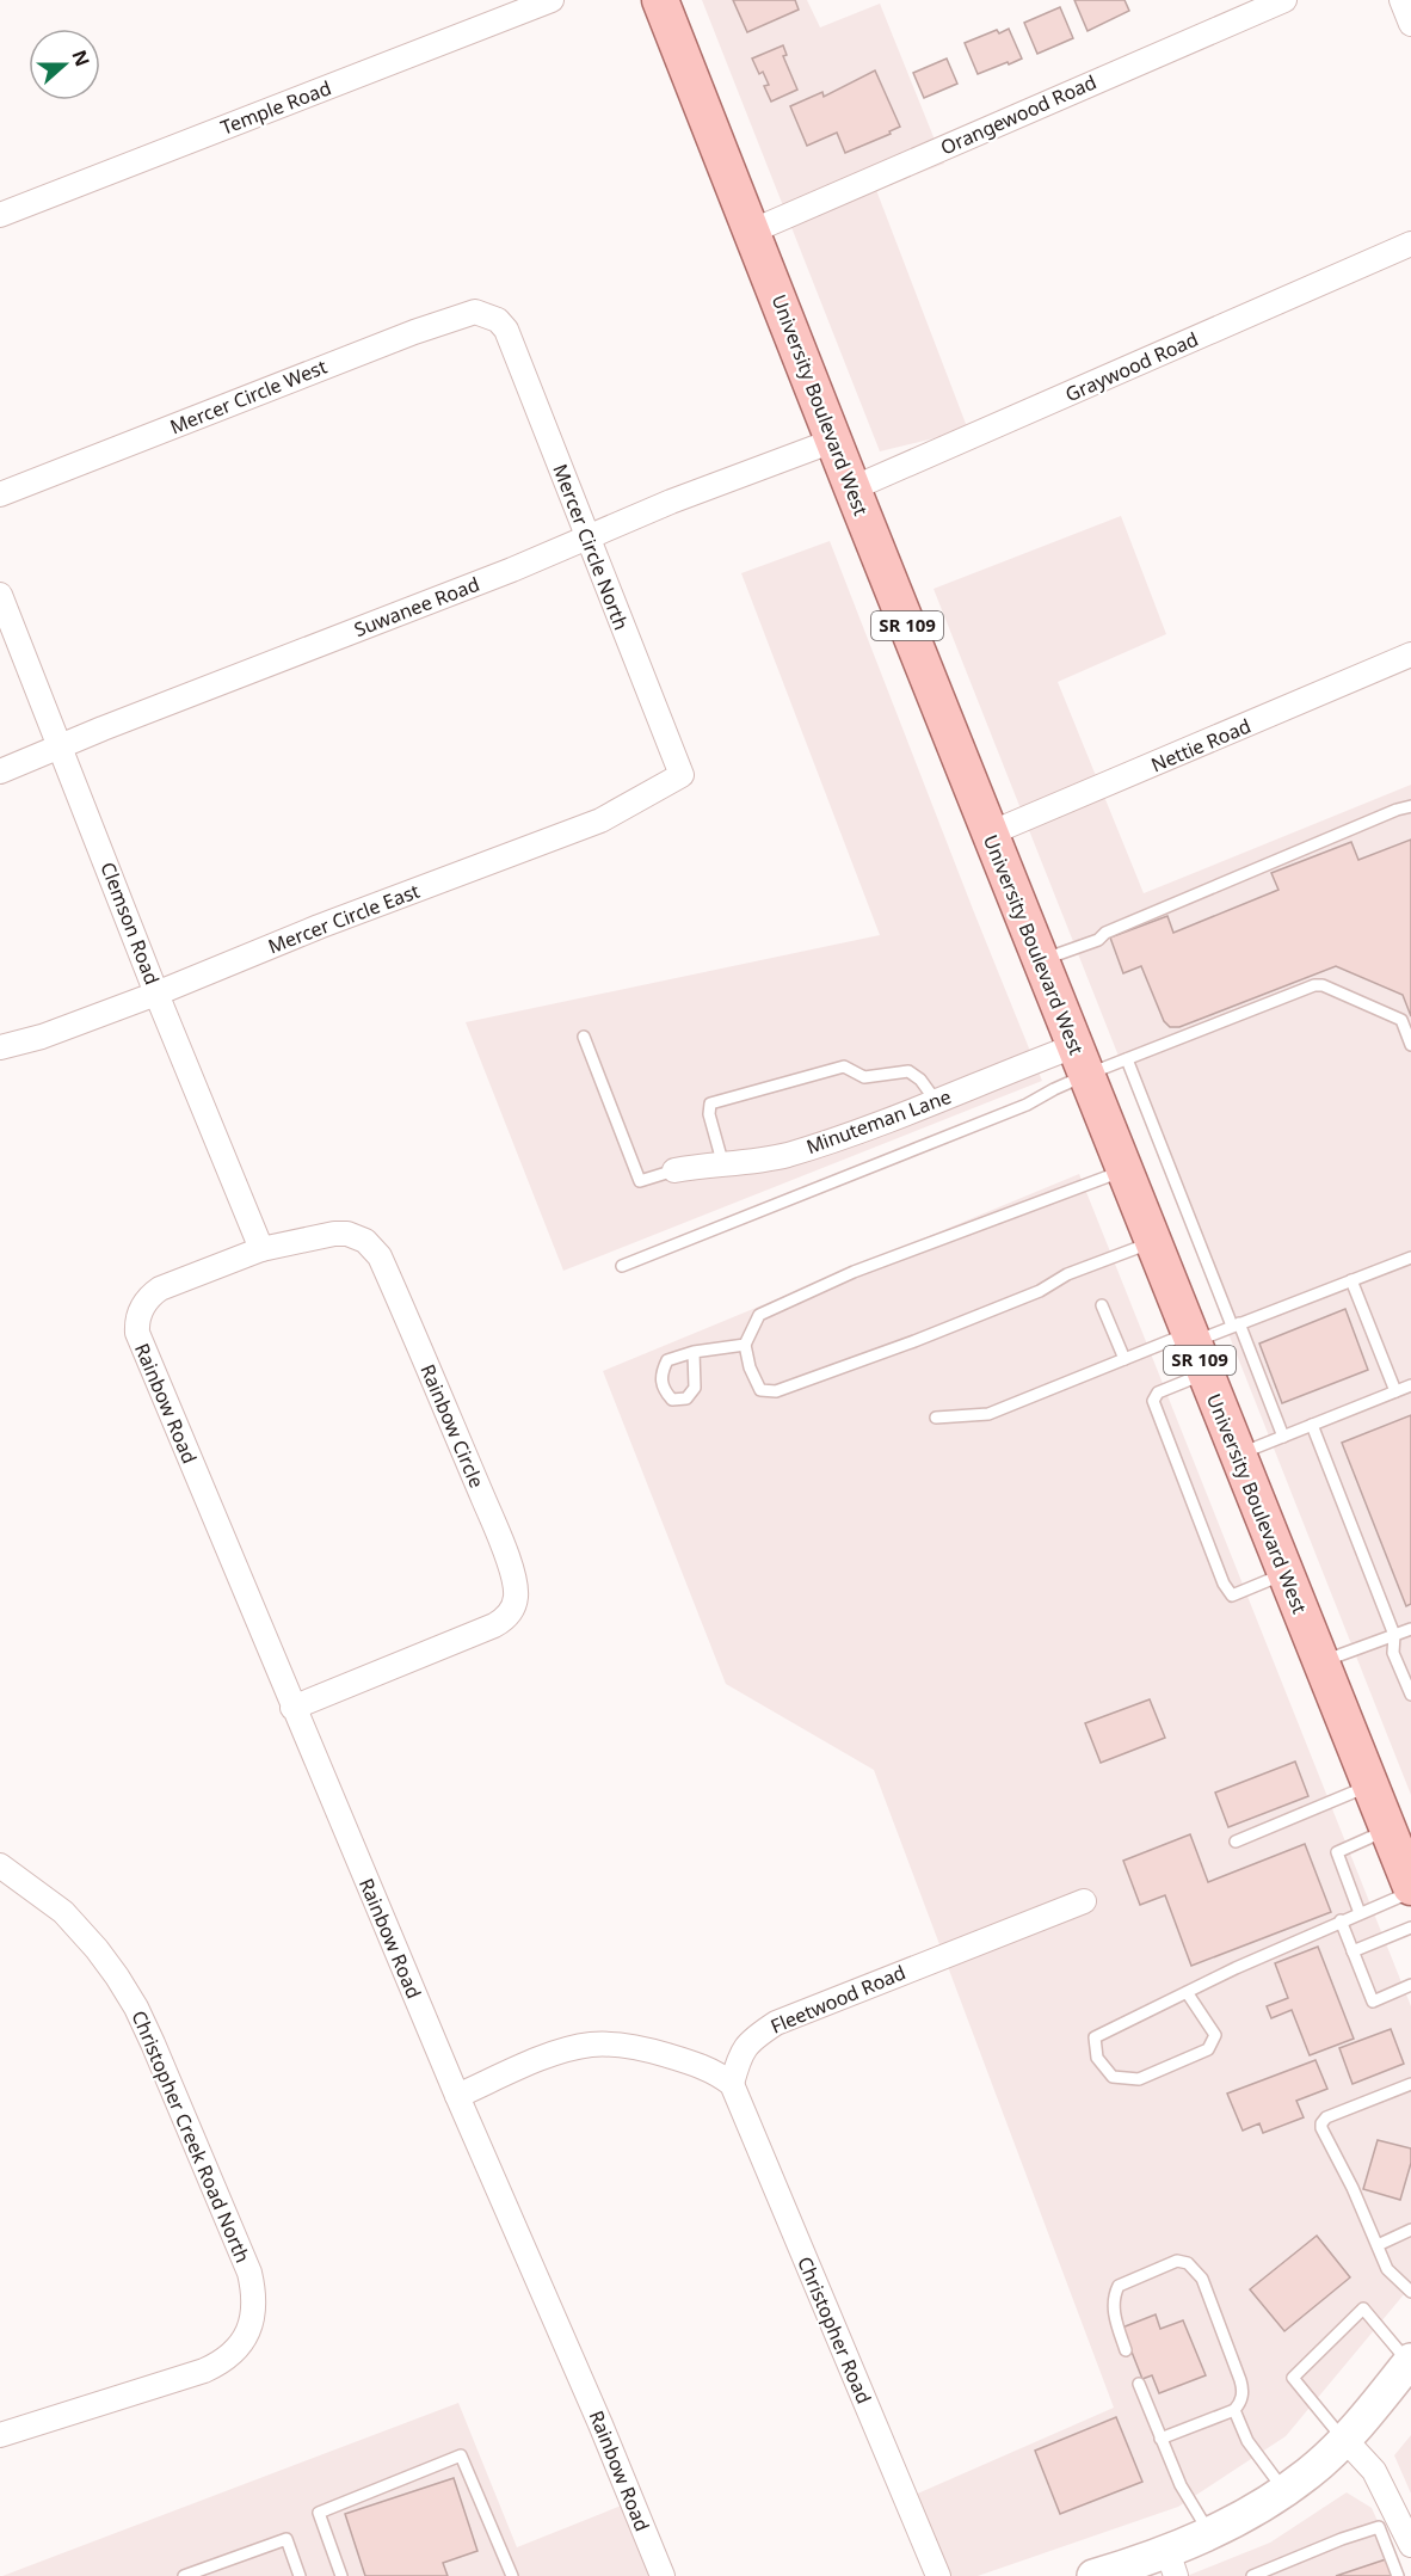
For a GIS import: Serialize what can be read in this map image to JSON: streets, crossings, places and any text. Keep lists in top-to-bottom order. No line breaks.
{"streets":{"main road":["University Boulevard West","SR 109"],"street":["Temple Road","Orangewood Road","Graywood Road","Mercer Circle West","Mercer Circle North","Suwanee Road","Nettie Road","Mercer Circle East","Clemson Road","Minuteman Lane","Rainbow Road","Rainbow Circle","Fleetwood Road","Christopher Creek Road North","Christopher Road"]},"crossings":[["Orangewood Road","University Boulevard West"],["Graywood Road","University Boulevard West"],["Mercer Circle West","Mercer Circle North"],["University Boulevard West","Suwanee Road"],["University Boulevard West","Nettie Road"],["University Boulevard West","Minuteman Lane"],["Mercer Circle North","Suwanee Road"],["Mercer Circle North","Mercer Circle East"],["Suwanee Road","Clemson Road"],["Mercer Circle East","Clemson Road"],["Clemson Road","Rainbow Circle"],["Rainbow Road","Rainbow Circle"],["Fleetwood Road","Christopher Road"]],"north":"right"}
